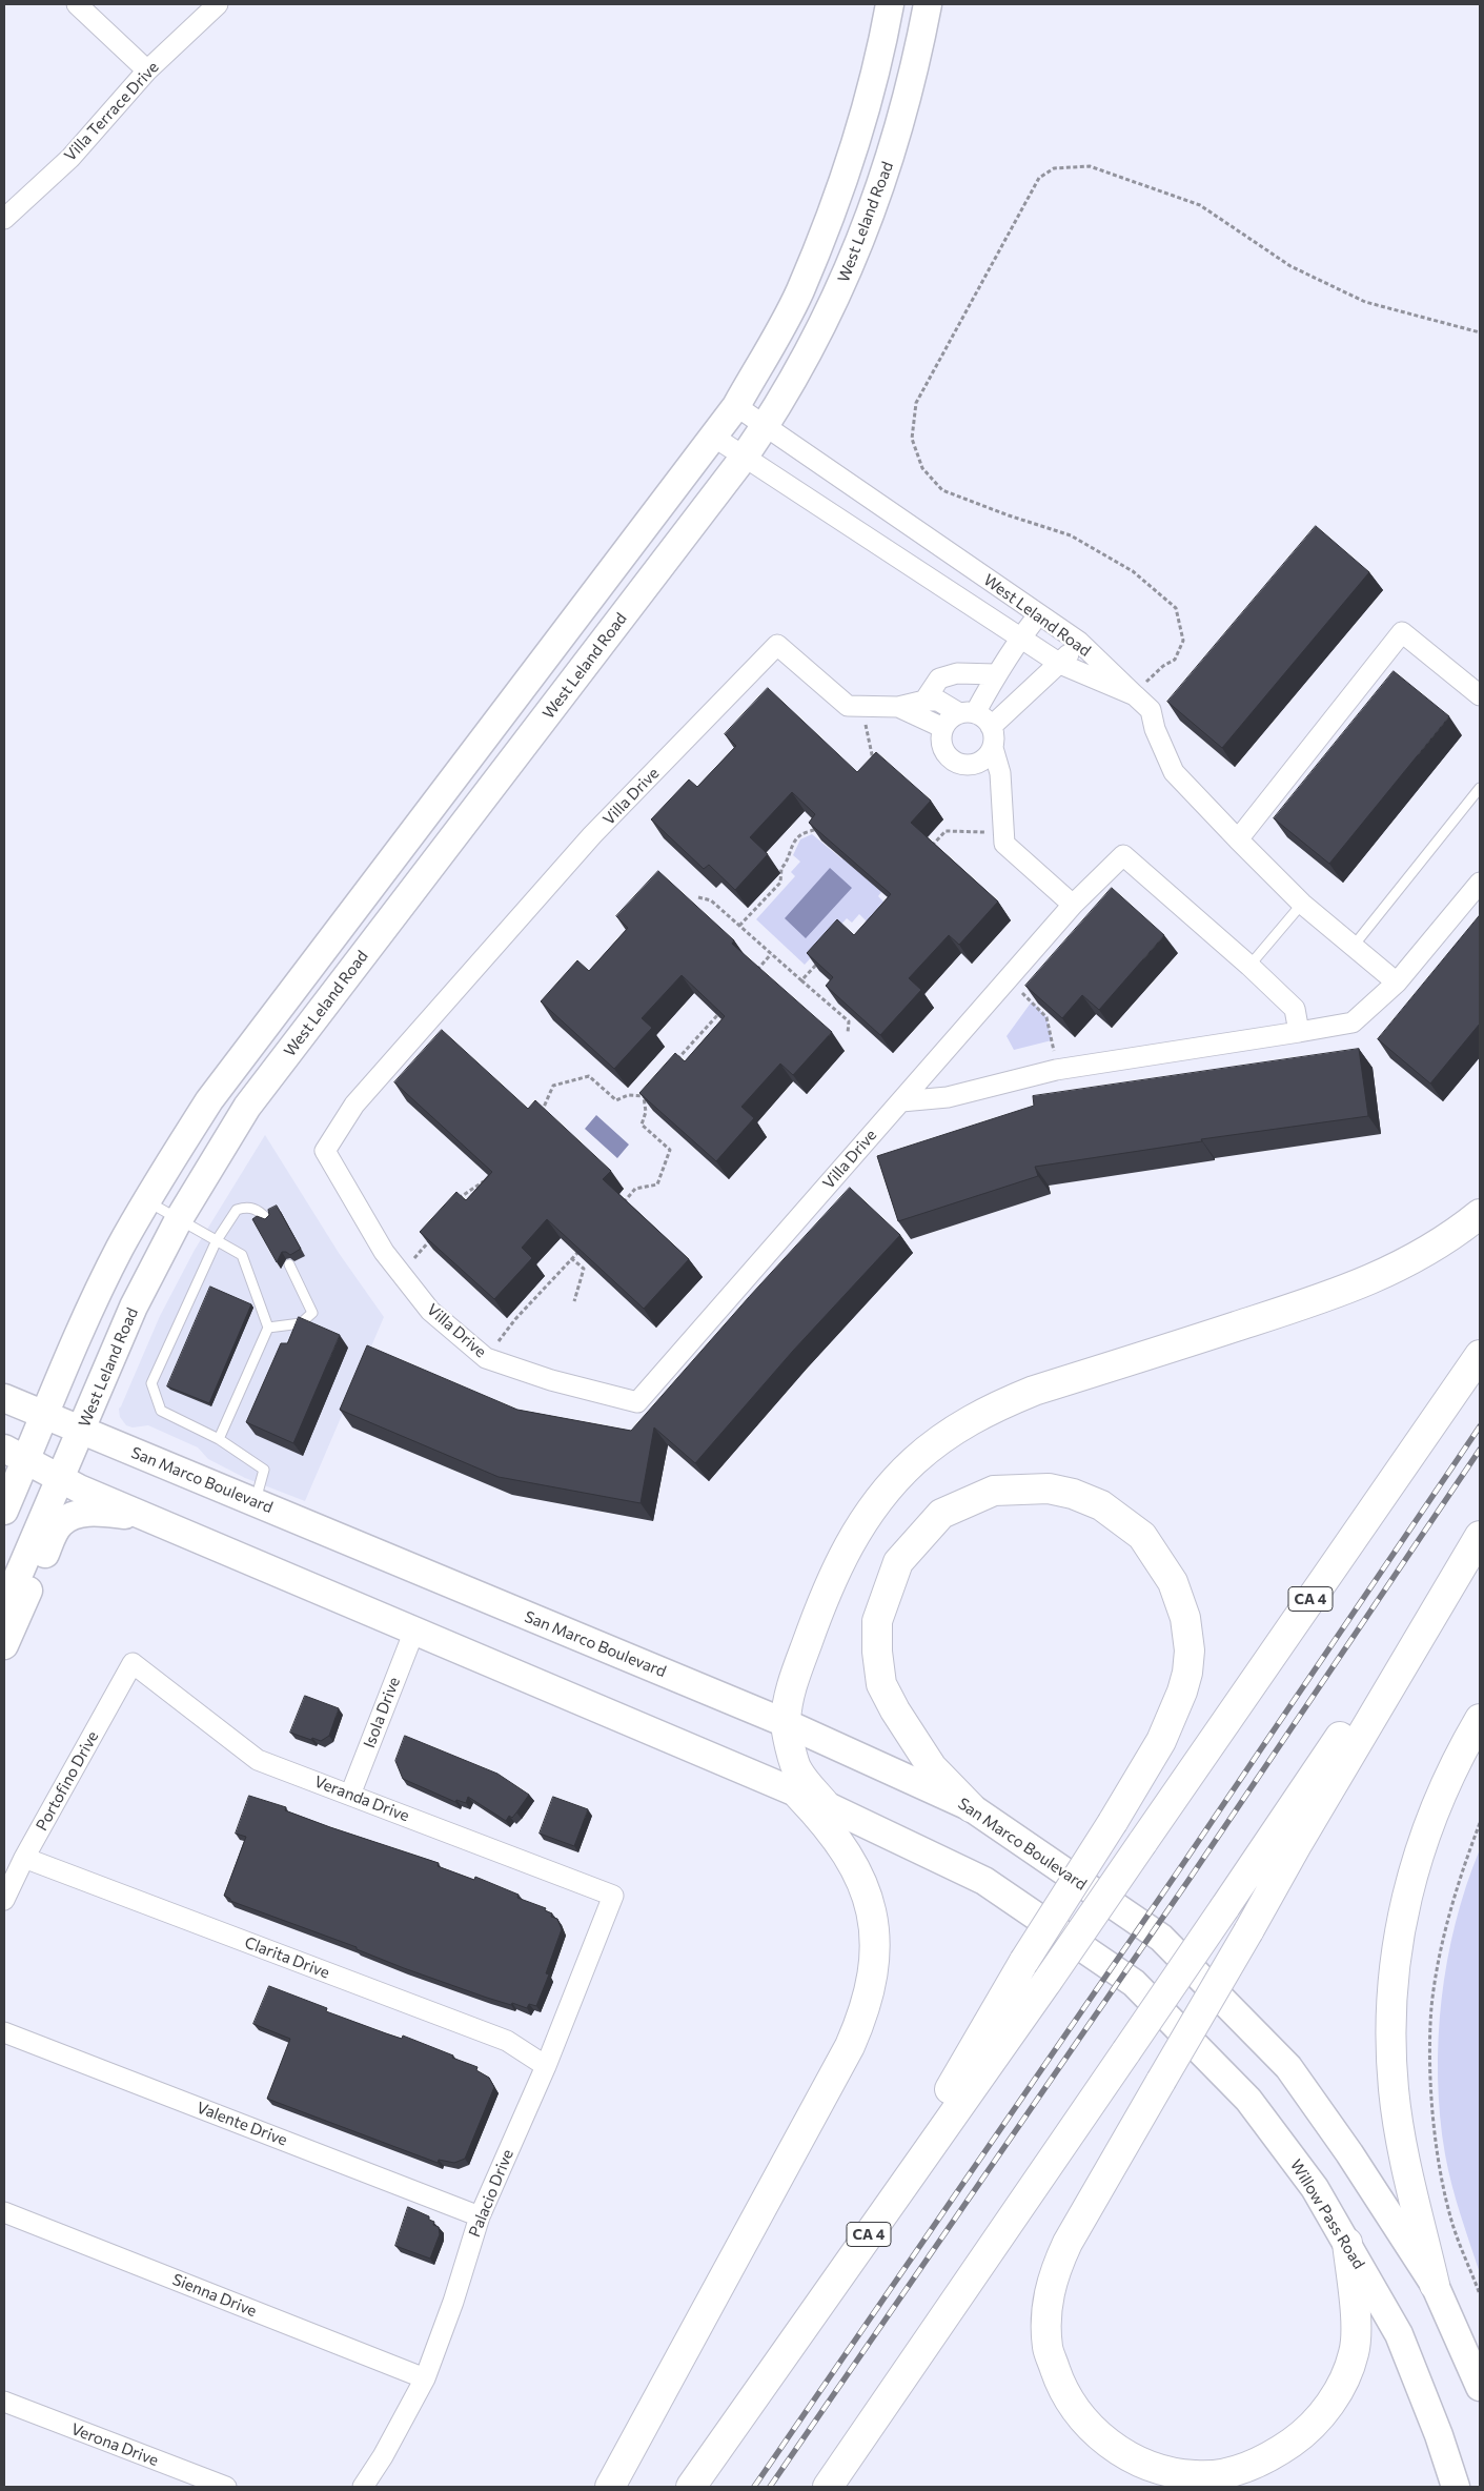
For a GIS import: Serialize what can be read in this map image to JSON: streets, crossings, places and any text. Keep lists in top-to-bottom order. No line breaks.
{"streets":{"highway":["CA 4"],"main road":["West Leland Road","San Marco Boulevard","Willow Pass Road"],"street":["Villa Terrace Drive","Villa Drive","Isola Drive","Portofino Drive","Veranda Drive","Clarita Drive","Valente Drive","Palacio Drive","Sienna Drive","Verona Drive"]},"crossings":[["West Leland Road","San Marco Boulevard"],["Isola Drive","Veranda Drive"],["Portofino Drive","Veranda Drive"],["Portofino Drive","Clarita Drive"],["Veranda Drive","Palacio Drive"],["Clarita Drive","Palacio Drive"],["Valente Drive","Palacio Drive"],["Palacio Drive","Sienna Drive"]]}
